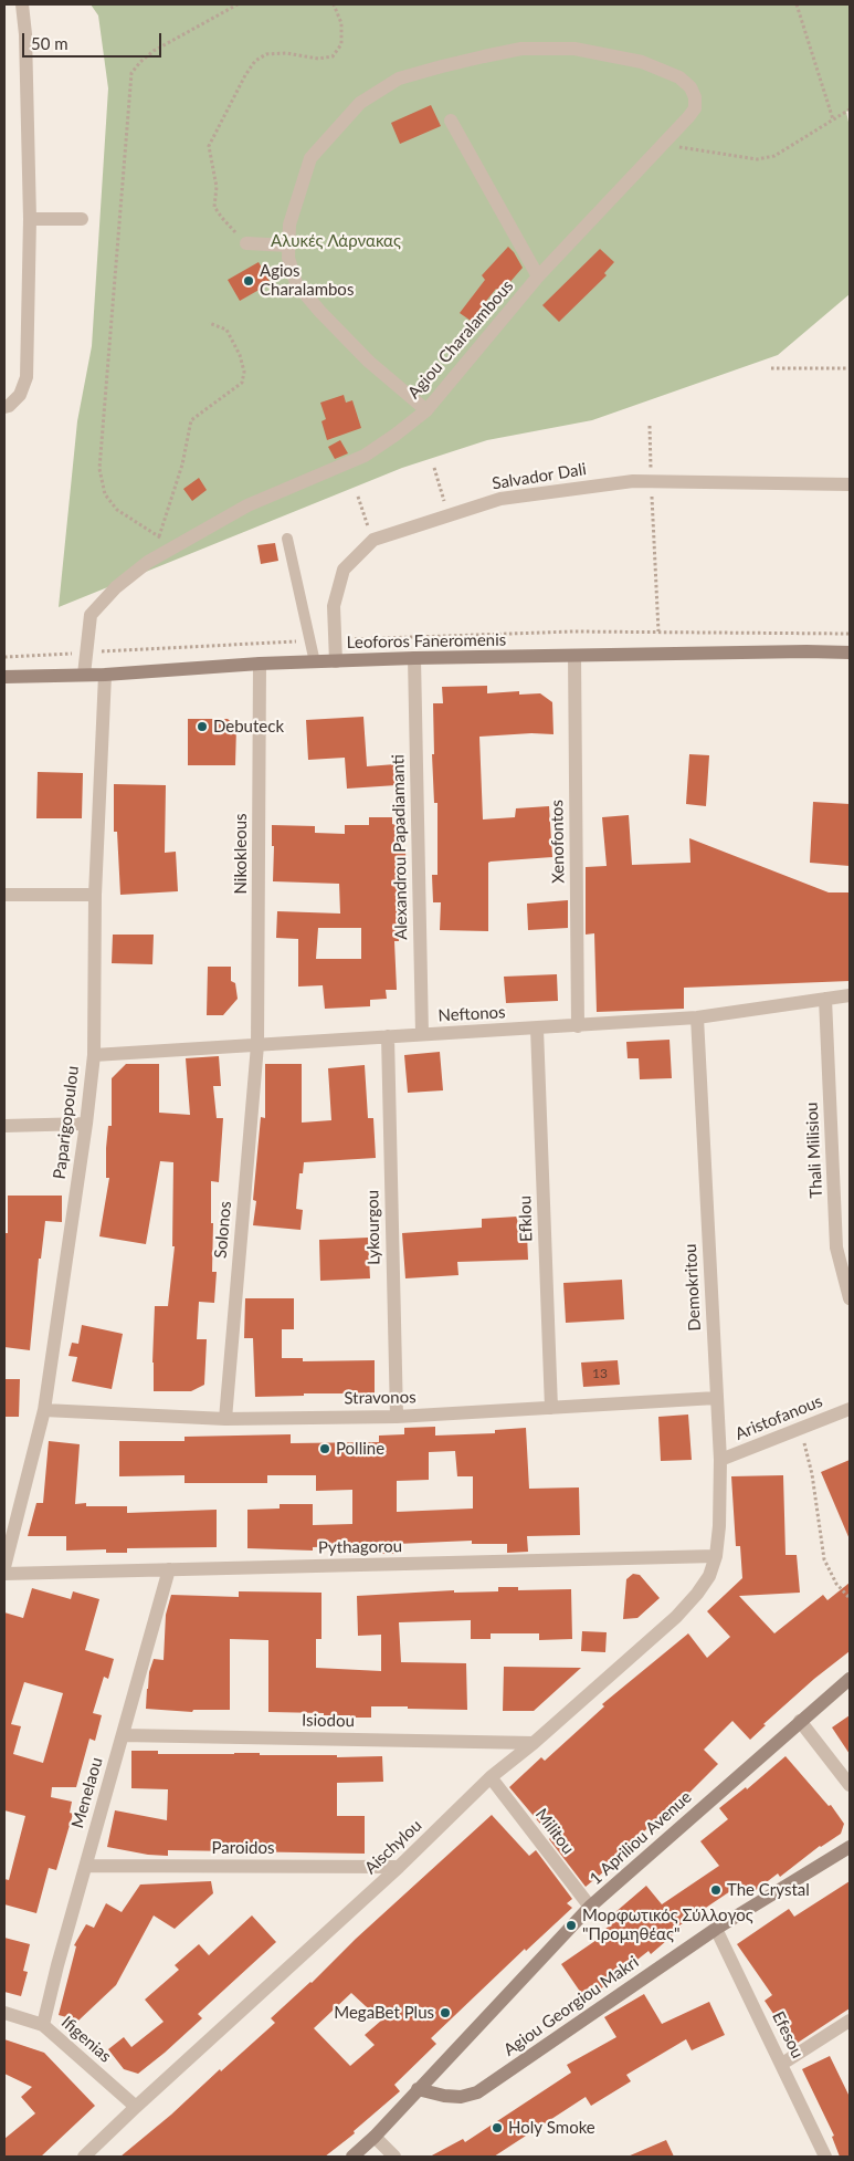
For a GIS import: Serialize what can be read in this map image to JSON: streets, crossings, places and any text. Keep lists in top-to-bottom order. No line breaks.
{"streets":{"main road":["Leoforos Faneromenis","1 Apriliou Avenue","Agiou Georgiou Makri"],"street":["Agiou Charalambous","Salvador Dali","Xenofontos","Alexandrou Papadiamanti","Nikokleous","Neftonos","Paparigopoulou","Thali Milisiou","Efklou","Lykourgou","Solonos","Demokritou","Stravonos","Aristofanous","Pythagorou","Isiodou","Menelaou","Militou","Aischylou","Paroidos","Efesou","Ifigenias"]},"crossings":[["Agiou Charalambous","Leoforos Faneromenis"],["Salvador Dali","Leoforos Faneromenis"],["Leoforos Faneromenis","Xenofontos"],["Leoforos Faneromenis","Alexandrou Papadiamanti"],["Leoforos Faneromenis","Nikokleous"],["Leoforos Faneromenis","Paparigopoulou"],["Xenofontos","Neftonos"],["Alexandrou Papadiamanti","Neftonos"],["Nikokleous","Neftonos"],["Nikokleous","Solonos"],["Neftonos","Paparigopoulou"],["Neftonos","Thali Milisiou"],["Neftonos","Efklou"],["Neftonos","Lykourgou"],["Neftonos","Solonos"],["Neftonos","Demokritou"],["Paparigopoulou","Stravonos"],["Efklou","Stravonos"],["Lykourgou","Stravonos"],["Solonos","Stravonos"],["Demokritou","Stravonos"],["Demokritou","Aristofanous"],["Demokritou","Pythagorou"],["Demokritou","Aischylou"],["Pythagorou","Menelaou"],["Pythagorou","Aischylou"],["Isiodou","Menelaou"],["Isiodou","Aischylou"],["Menelaou","Paroidos"],["Menelaou","Ifigenias"],["Militou","1 Apriliou Avenue"],["Militou","Aischylou"],["1 Apriliou Avenue","Agiou Georgiou Makri"],["Aischylou","Paroidos"],["Aischylou","Ifigenias"],["Agiou Georgiou Makri","Efesou"]],"parks":["Αλυκές Λάρνακας"],"places":["Agios Charalambos","Debuteck","Polline","The Crystal","Μορφωτικός Σύλλογος \"Προμηθέας\"","MegaBet Plus","Holy Smoke"],"house_numbers":["13"],"scale_bar":"50 m"}
